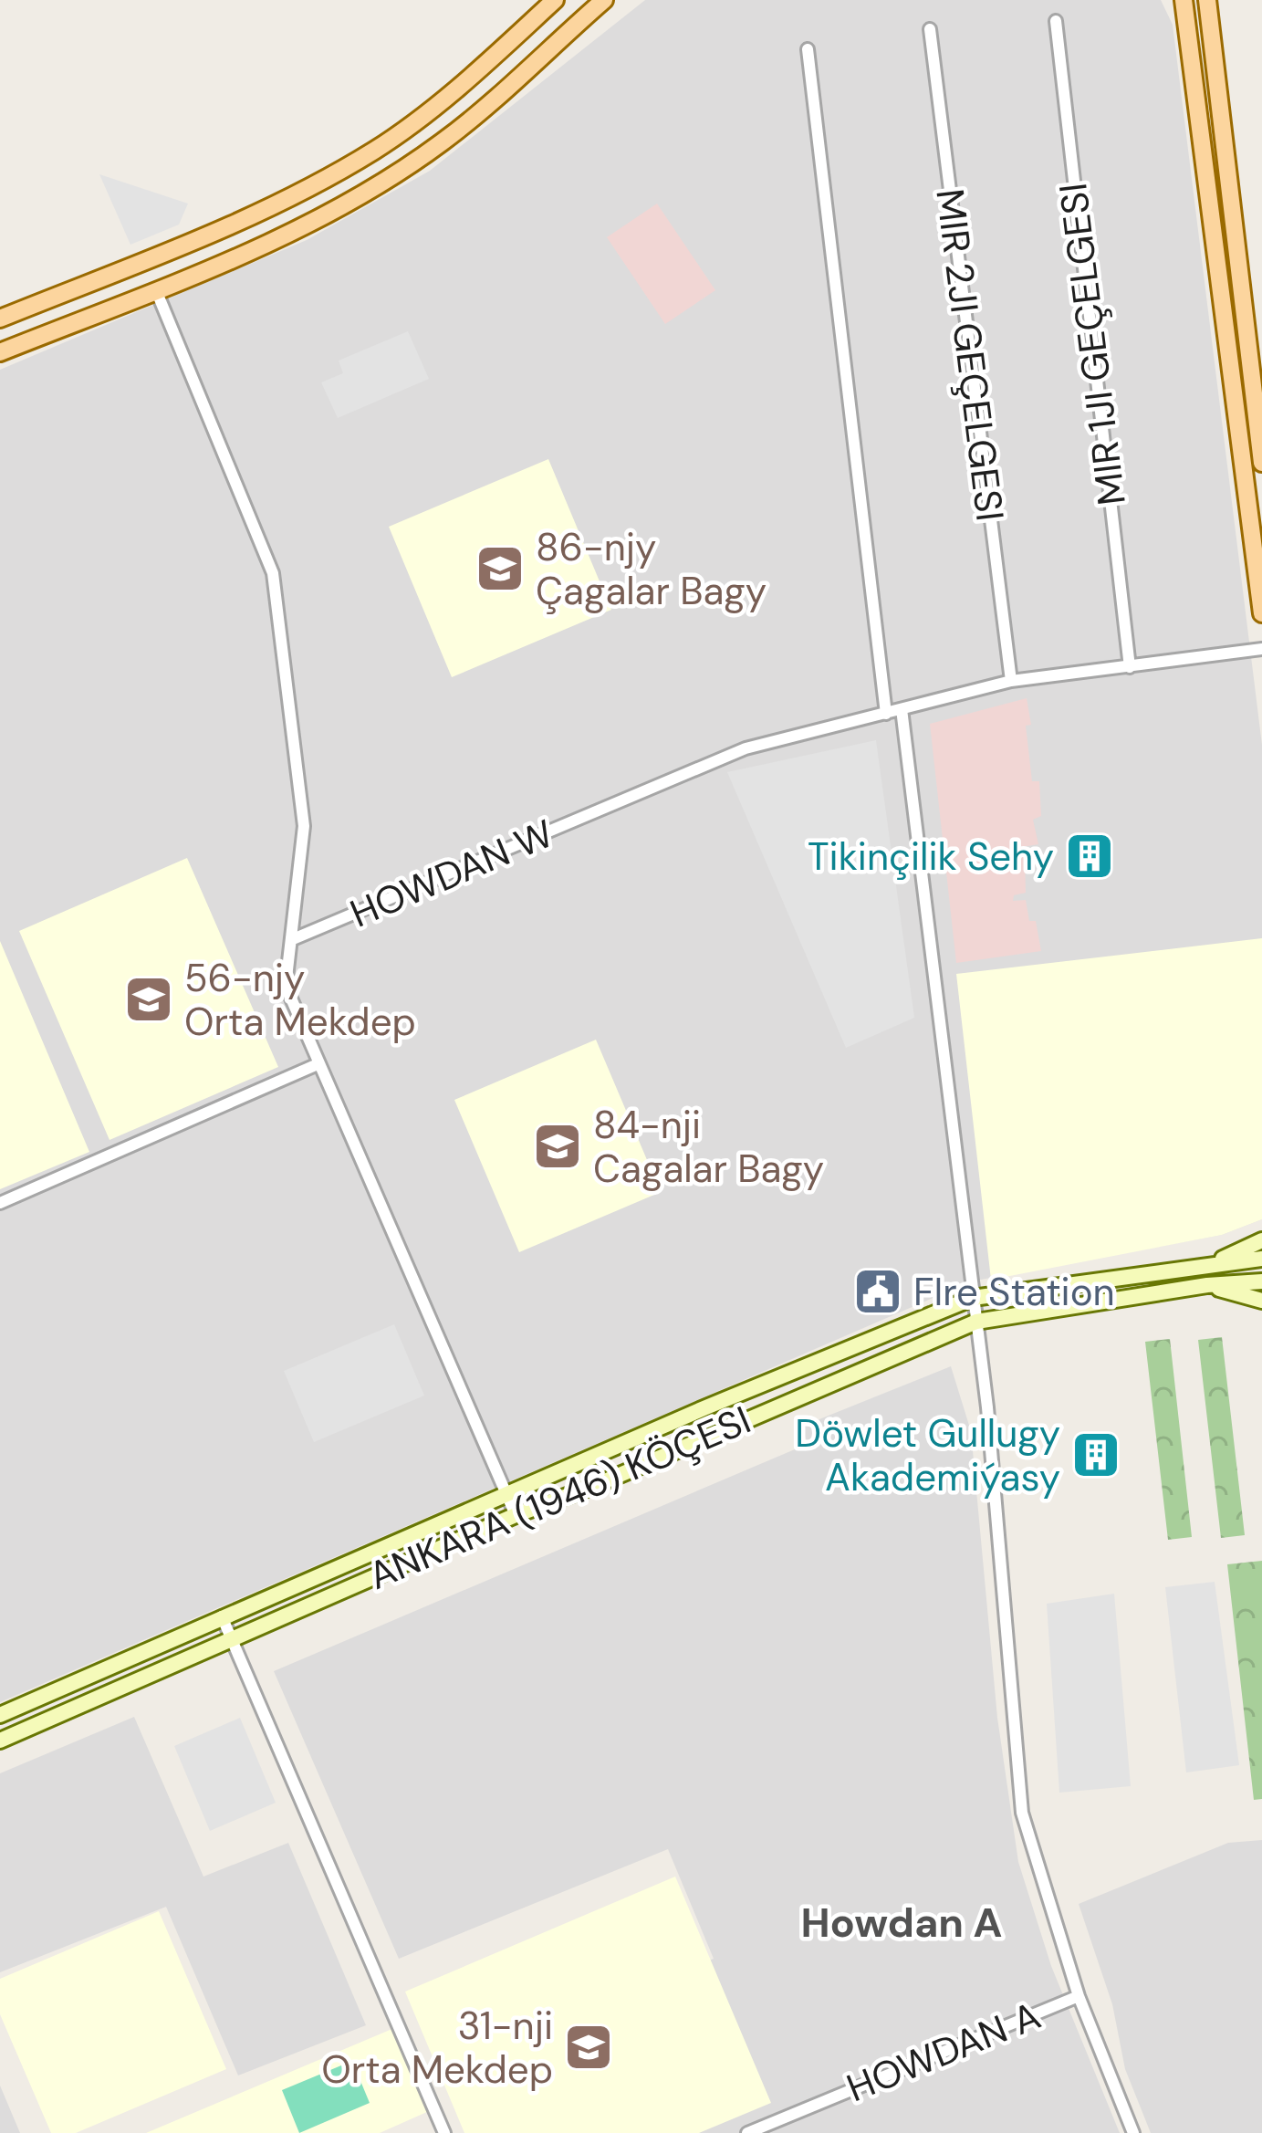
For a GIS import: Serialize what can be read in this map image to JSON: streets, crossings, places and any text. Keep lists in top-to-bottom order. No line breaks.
{"streets":{"main road":["ANKARA (1946) KÖÇESI"],"street":["MIR 1JI GEÇELGESI","MIR 2JI GEÇELGESI","HOWDAN W","HOWDAN A"]},"crossings":[["MIR 1JI GEÇELGESI","HOWDAN W"],["MIR 2JI GEÇELGESI","HOWDAN W"]],"districts":["Howdan A"],"places":{"school or university":["86-njy Çagalar Bagy","56-njy Orta Mekdep","84-nji Cagalar Bagy","31-nji Orta Mekdep"],"building":["Tikinçilik Sehy","Döwlet Gullugy Akademiýasy"],"public building":["FIre Station"]}}
